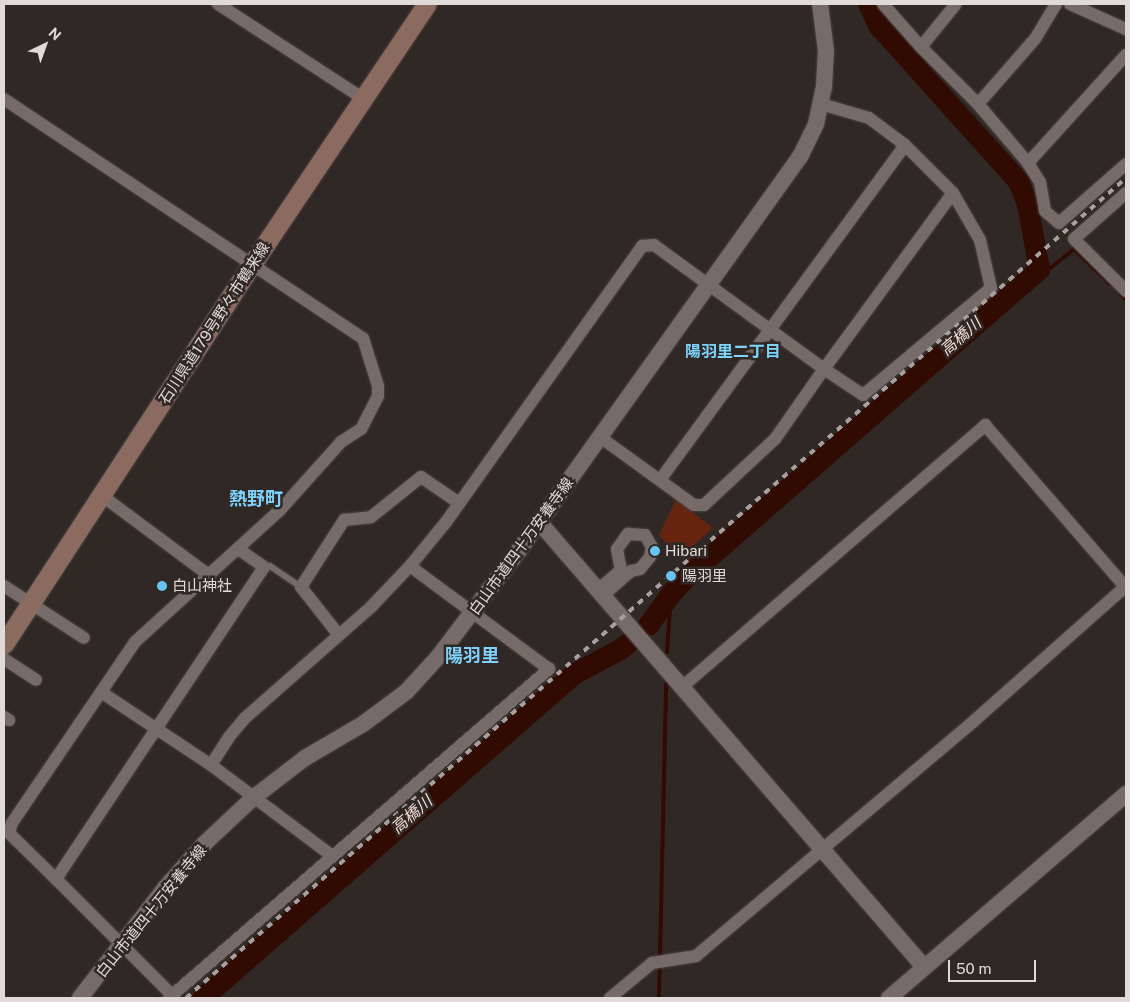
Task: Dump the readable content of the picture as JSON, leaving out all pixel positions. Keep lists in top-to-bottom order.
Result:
{
  "streets": {
    "main road": ["石川県道179号野々市鶴来線"],
    "street": ["白山市道四十万安養寺線"]
  },
  "districts": ["陽羽里二丁目", "熱野町", "陽羽里"],
  "water": ["高橋川"],
  "places": ["Hibari", "陽羽里", "白山神社"],
  "scale_bar": "50 m",
  "north": "top right"
}
